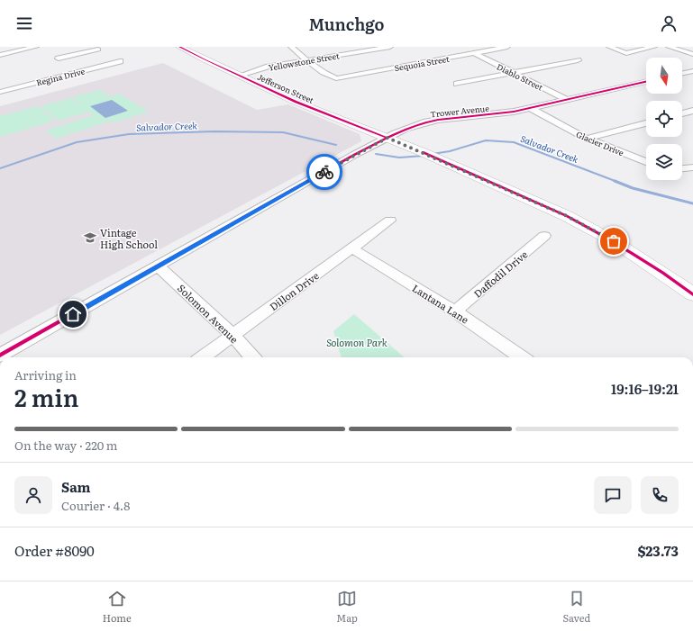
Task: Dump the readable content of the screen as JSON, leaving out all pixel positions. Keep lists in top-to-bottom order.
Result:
{
  "streets": {
    "main road": ["Jefferson Street"],
    "street": [
      "Yellowstone Street",
      "Sequoia Street",
      "Regina Drive",
      "Diablo Street",
      "Trower Avenue",
      "Glacier Drive",
      "Daffodil Drive",
      "Dillon Drive",
      "Lantana Lane",
      "Solomon Avenue"
    ]
  },
  "crossings": [
    ["Yellowstone Street", "Sequoia Street"],
    ["Yellowstone Street", "Jefferson Street"],
    ["Sequoia Street", "Diablo Street"],
    ["Diablo Street", "Trower Avenue"],
    ["Jefferson Street", "Trower Avenue"],
    ["Trower Avenue", "Glacier Drive"],
    ["Trower Avenue", "Solomon Avenue"],
    ["Daffodil Drive", "Lantana Lane"],
    ["Dillon Drive", "Lantana Lane"],
    ["Dillon Drive", "Solomon Avenue"]
  ],
  "water": ["Salvador Creek"],
  "parks": ["Solomon Park"],
  "places": {
    "school or university": ["Vintage High School"]
  },
  "north": "bottom",
  "page": {
    "header": "Munchgo",
    "heading": ["2 min", "Arriving in", "19:16–19:21"],
    "panel": [
      "Sam",
      "Courier · 4.8",
      "Order #8090",
      "$23.73"
    ],
    "bar": "On the way · 220 m",
    "tabs": ["Home", "Map", "Saved"]
  }
}
